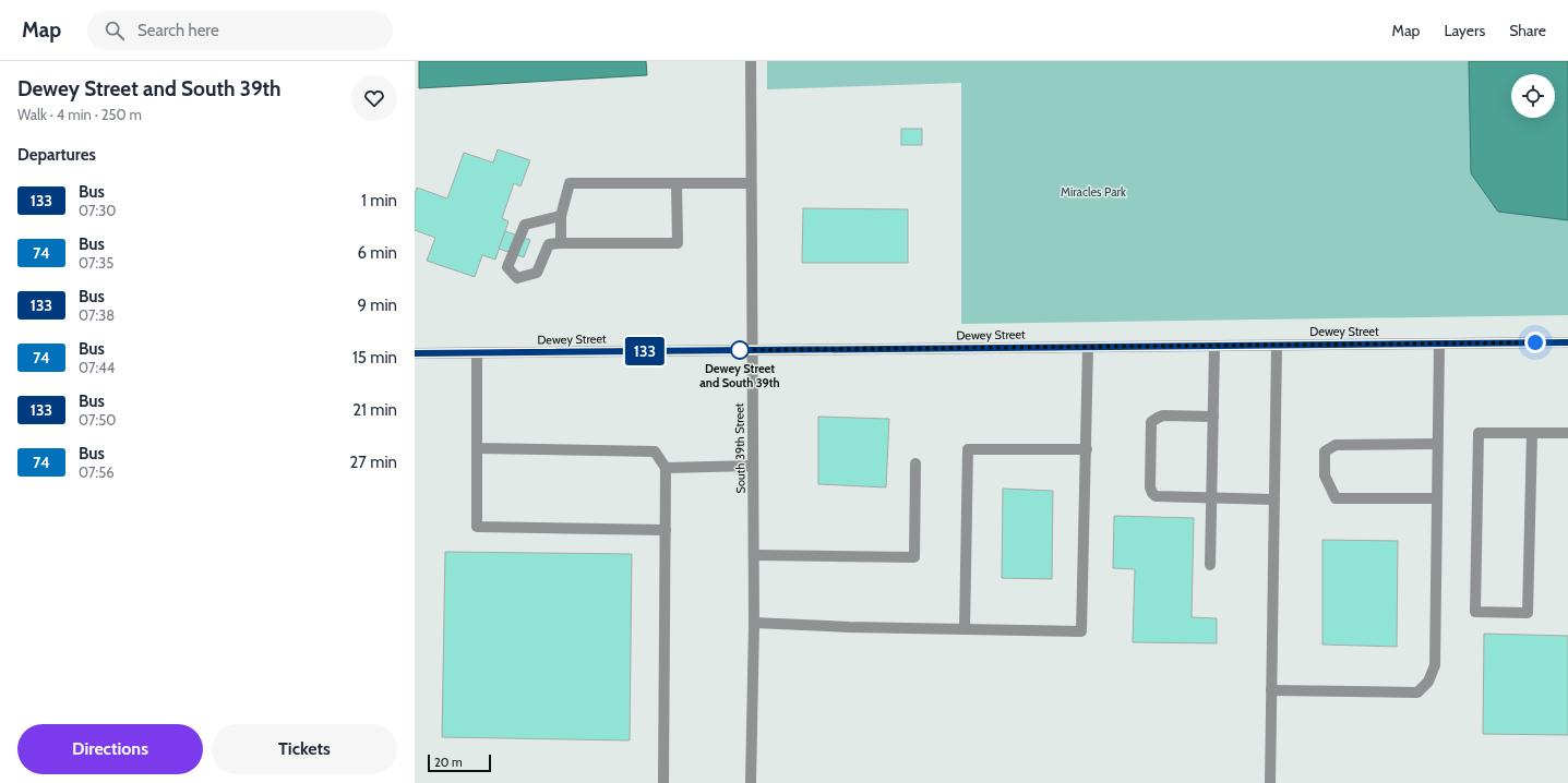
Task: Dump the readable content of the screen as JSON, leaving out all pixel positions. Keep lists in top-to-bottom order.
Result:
{
  "streets": {
    "street": ["Dewey Street", "South 39th Street"]
  },
  "crossings": [
    ["Dewey Street", "South 39th Street"]
  ],
  "parks": ["Miracles Park"],
  "places": ["Dewey Street and South 39th"],
  "lines": ["bus line 133"],
  "scale_bar": "20 m",
  "page": {
    "header": "Map",
    "search": "Search here",
    "nav": ["Map", "Layers", "Share"],
    "heading": [
      ["Dewey Street and South 39th", "Walk · 4 min · 250 m"],
      "Departures"
    ],
    "on_map": "133",
    "list": [
      {
        "mark": "133",
        "name": "Bus",
        "note": "07:30",
        "value": "1 min"
      },
      {
        "mark": "74",
        "name": "Bus",
        "note": "07:35",
        "value": "6 min"
      },
      {
        "mark": "133",
        "name": "Bus",
        "note": "07:38",
        "value": "9 min"
      },
      {
        "mark": "74",
        "name": "Bus",
        "note": "07:44",
        "value": "15 min"
      },
      {
        "mark": "133",
        "name": "Bus",
        "note": "07:50",
        "value": "21 min"
      },
      {
        "mark": "74",
        "name": "Bus",
        "note": "07:56",
        "value": "27 min"
      }
    ],
    "buttons": ["Directions", "Tickets"],
    "scale": "20 m"
  }
}
